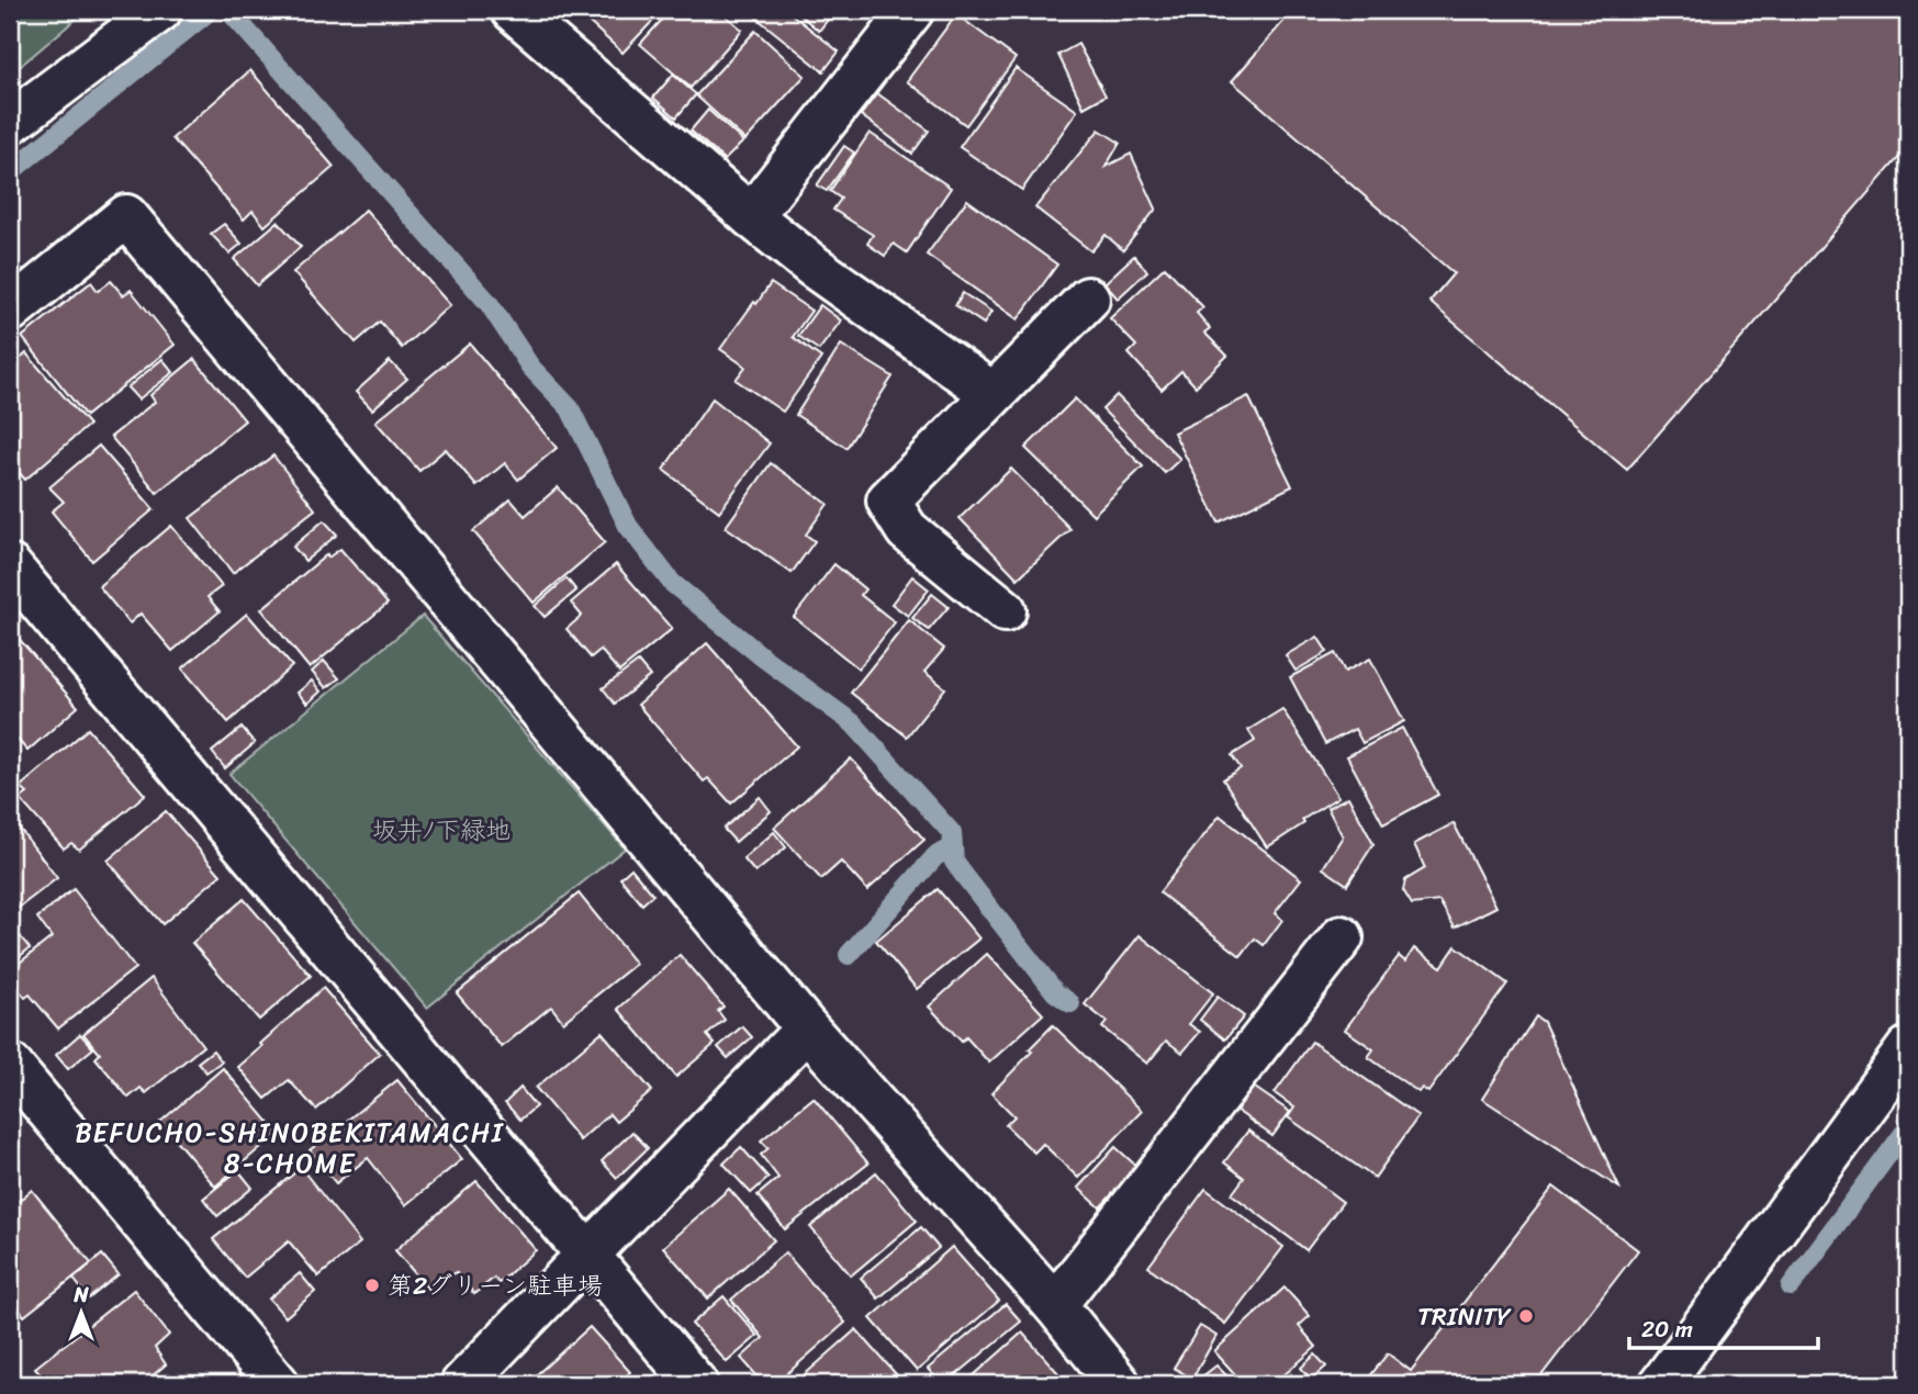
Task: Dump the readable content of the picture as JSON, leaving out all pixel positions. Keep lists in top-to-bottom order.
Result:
{
  "districts": ["BEFUCHO-SHINOBEKITAMACHI 8-CHOME"],
  "parks": ["坂井ﾉ下緑地"],
  "places": ["第2グリーン駐車場", "TRINITY"],
  "scale_bar": "20 m",
  "north": "top"
}
